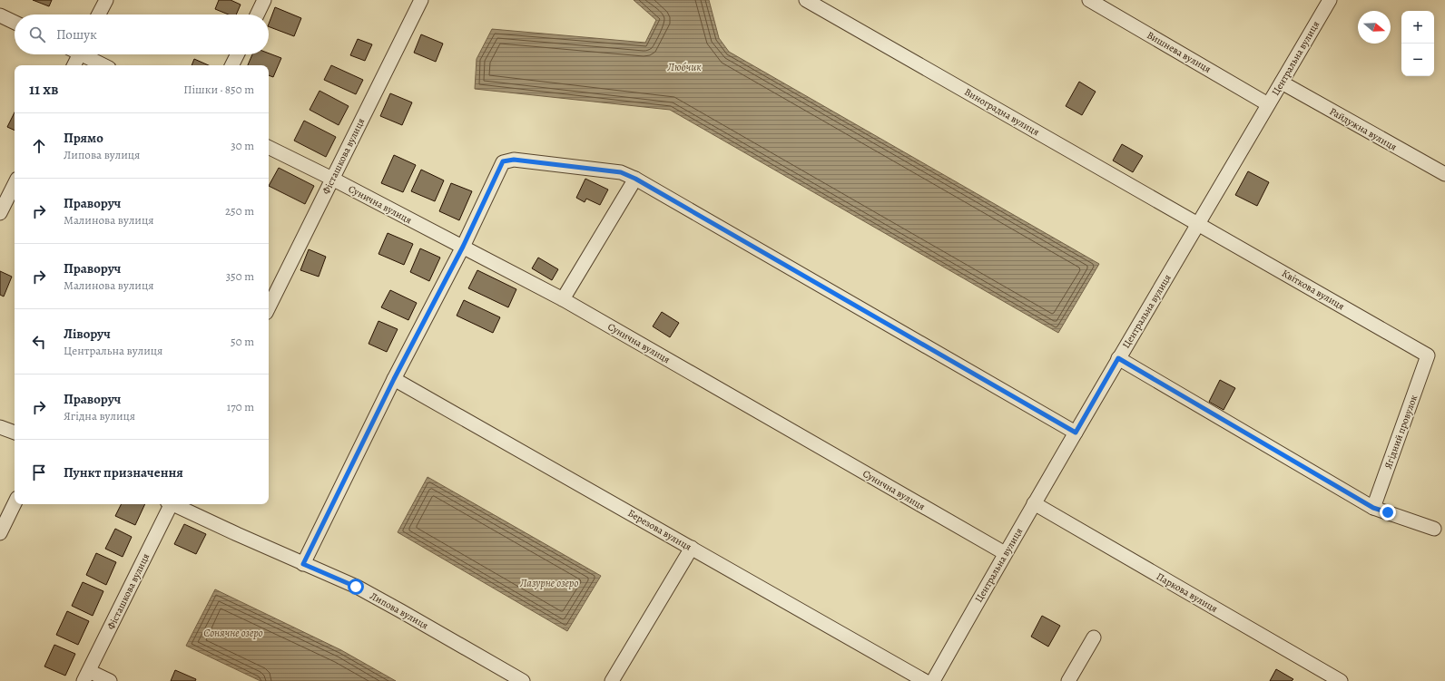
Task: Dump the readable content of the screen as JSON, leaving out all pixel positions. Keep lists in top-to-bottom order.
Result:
{
  "streets": {
    "street": [
      "Вишнева вулиця",
      "Центральна вулиця",
      "Виноградна вулиця",
      "Райдужна вулиця",
      "Фісташкова вулиця",
      "Сунична вулиця",
      "Квіткова вулиця",
      "Ягідний провулок",
      "Березова вулиця",
      "Паркова вулиця",
      "Липова вулиця"
    ]
  },
  "crossings": [
    ["Вишнева вулиця", "Центральна вулиця"],
    ["Центральна вулиця", "Виноградна вулиця"],
    ["Центральна вулиця", "Райдужна вулиця"],
    ["Центральна вулиця", "Сунична вулиця"],
    ["Центральна вулиця", "Квіткова вулиця"],
    ["Центральна вулиця", "Паркова вулиця"],
    ["Виноградна вулиця", "Квіткова вулиця"],
    ["Фісташкова вулиця", "Сунична вулиця"],
    ["Квіткова вулиця", "Ягідний провулок"]
  ],
  "water": ["Любчик", "Лазурне озеро", "Сонячне озеро"],
  "north": "right",
  "page": {
    "map_buttons": ["+", "−"],
    "search": "Пошук",
    "heading": ["11 хв", "Пішки · 850 m"],
    "list": [
      ["Прямо", "Липова вулиця", "30 m"],
      ["Праворуч", "Малинова вулиця", "250 m"],
      ["Праворуч", "Малинова вулиця", "350 m"],
      ["Ліворуч", "Центральна вулиця", "50 m"],
      ["Праворуч", "Ягідна вулиця", "170 m"],
      "Пункт призначення"
    ]
  }
}
